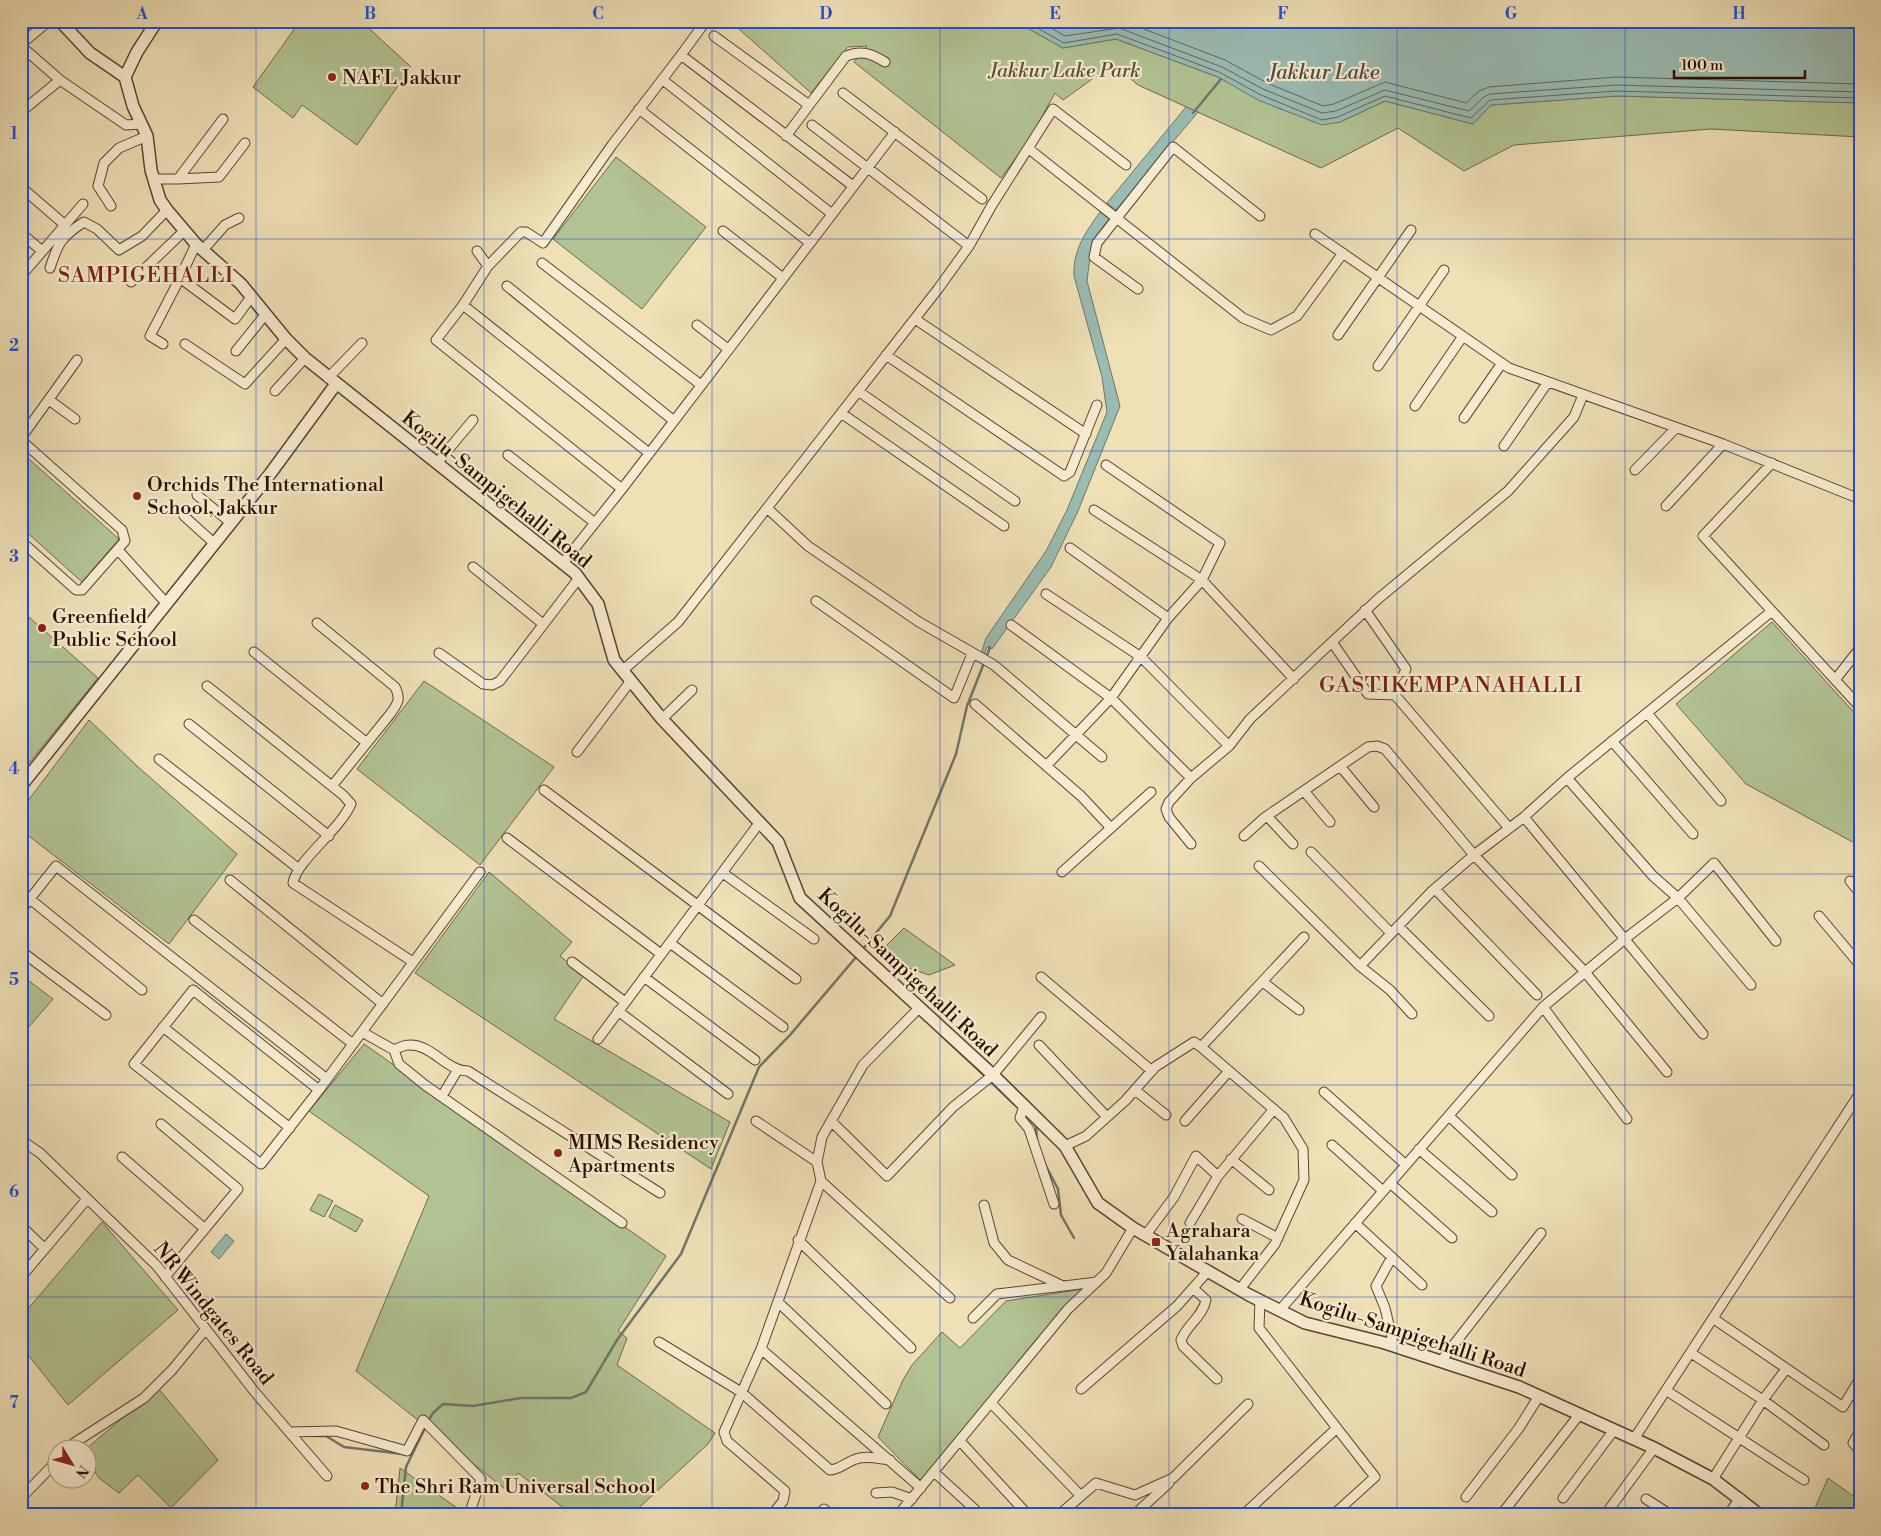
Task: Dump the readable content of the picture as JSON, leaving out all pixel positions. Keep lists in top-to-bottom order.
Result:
{
  "streets": {
    "street": ["Kogilu-Sampigehalli Road", "NR Windgates Road"]
  },
  "districts": ["SAMPIGEHALLI", "GASTIKEMPANAHALLI"],
  "water": ["Jakkur Lake"],
  "parks": ["Jakkur Lake Park"],
  "places": {
    "other": [
      "NAFL Jakkur",
      "Orchids The International School, Jakkur",
      "Greenfield Public School",
      "MIMS Residency Apartments",
      "The Shri Ram Universal School"
    ],
    "transit": ["Agrahara Yalahanka"]
  },
  "scale_bar": "100 m",
  "north": "bottom right",
  "grid": {
    "columns": [
      "A",
      "B",
      "C",
      "D",
      "E",
      "F",
      "G",
      "H"
    ],
    "rows": [
      "1",
      "2",
      "3",
      "4",
      "5",
      "6",
      "7"
    ]
  }
}
